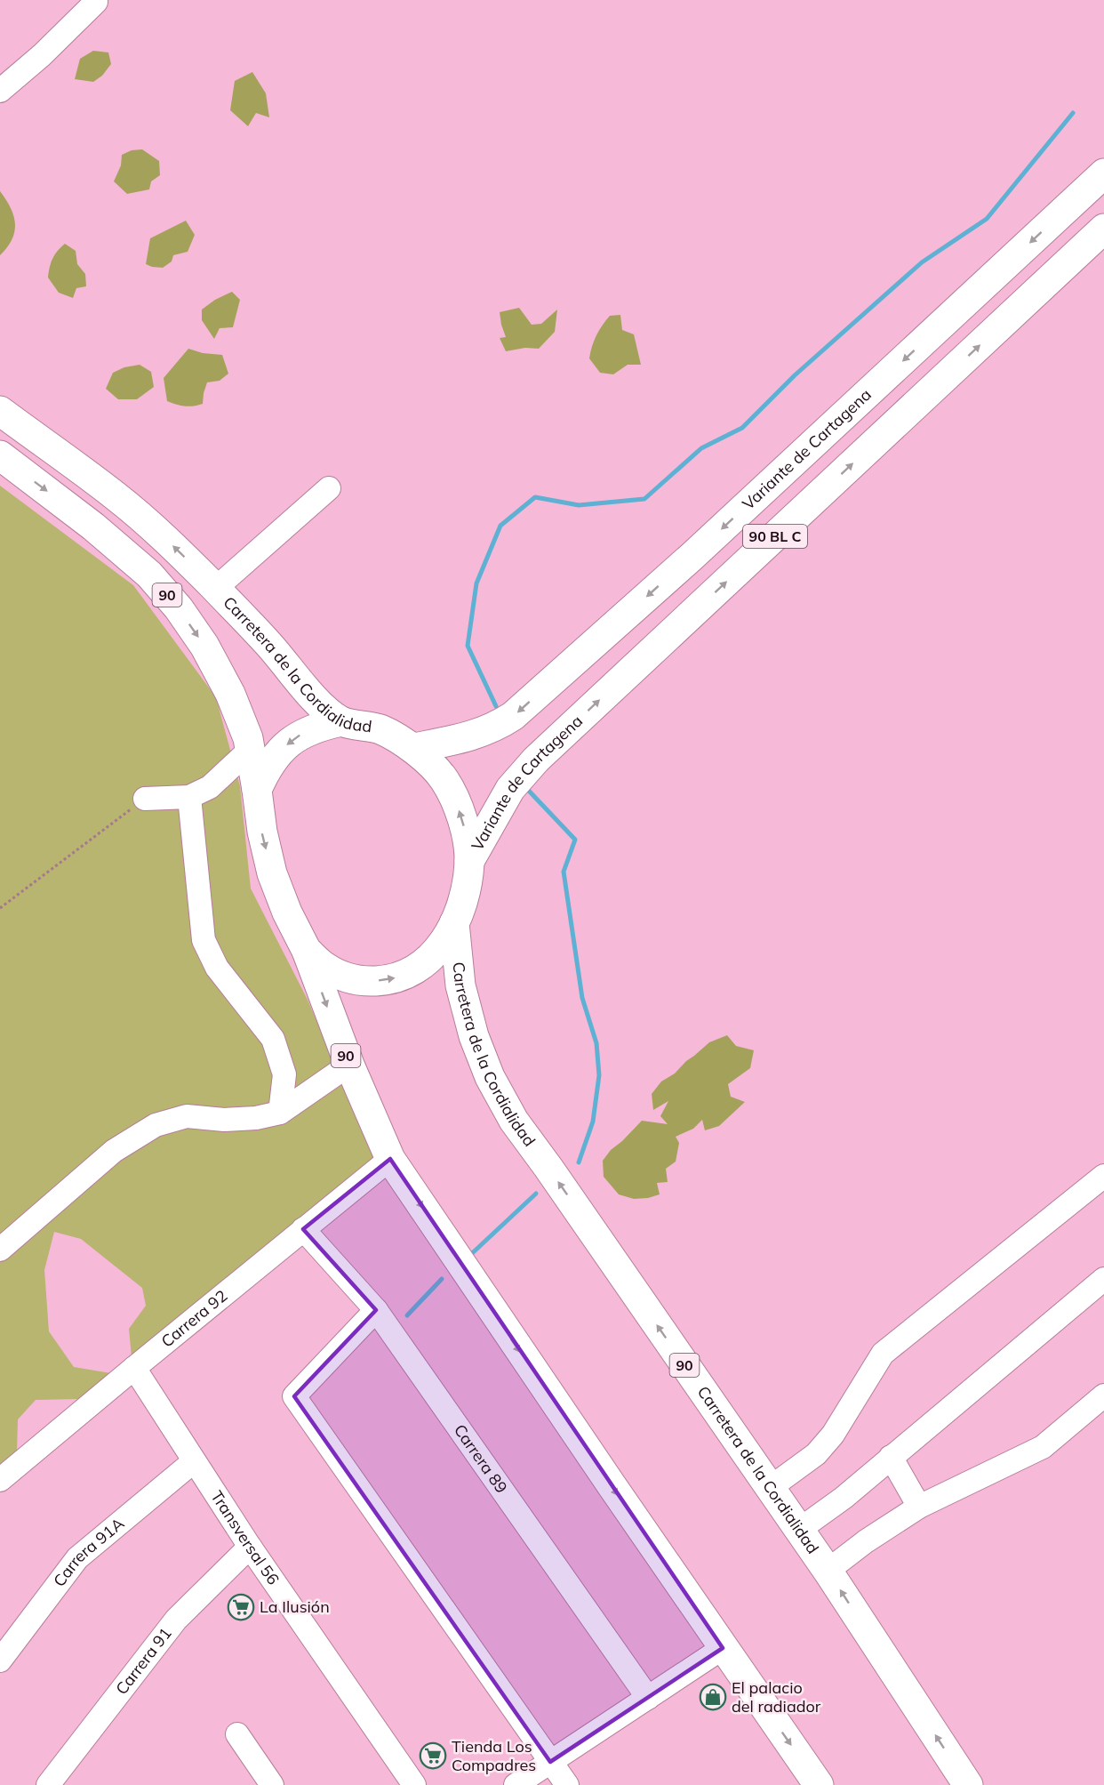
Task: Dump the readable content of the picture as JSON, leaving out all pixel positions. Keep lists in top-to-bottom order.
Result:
{
  "streets": {
    "highway": [
      "Variante de Cartagena",
      "90 BL C",
      "90",
      "Carretera de la Cordialidad"
    ],
    "street": [
      "Carrera 92",
      "Carrera 89",
      "Transversal 56",
      "Carrera 91A",
      "Carrera 91"
    ]
  },
  "crossings": [
    ["Variante de Cartagena", "Carretera de la Cordialidad"],
    ["90", "Carrera 92"],
    ["Carrera 92", "Carrera 89"],
    ["Carrera 92", "Transversal 56"],
    ["Transversal 56", "Carrera 91A"],
    ["Transversal 56", "Carrera 91"]
  ],
  "places": {
    "supermarket": ["La Ilusión", "Tienda Los Compadres"],
    "shop": ["El palacio del radiador"]
  }
}
